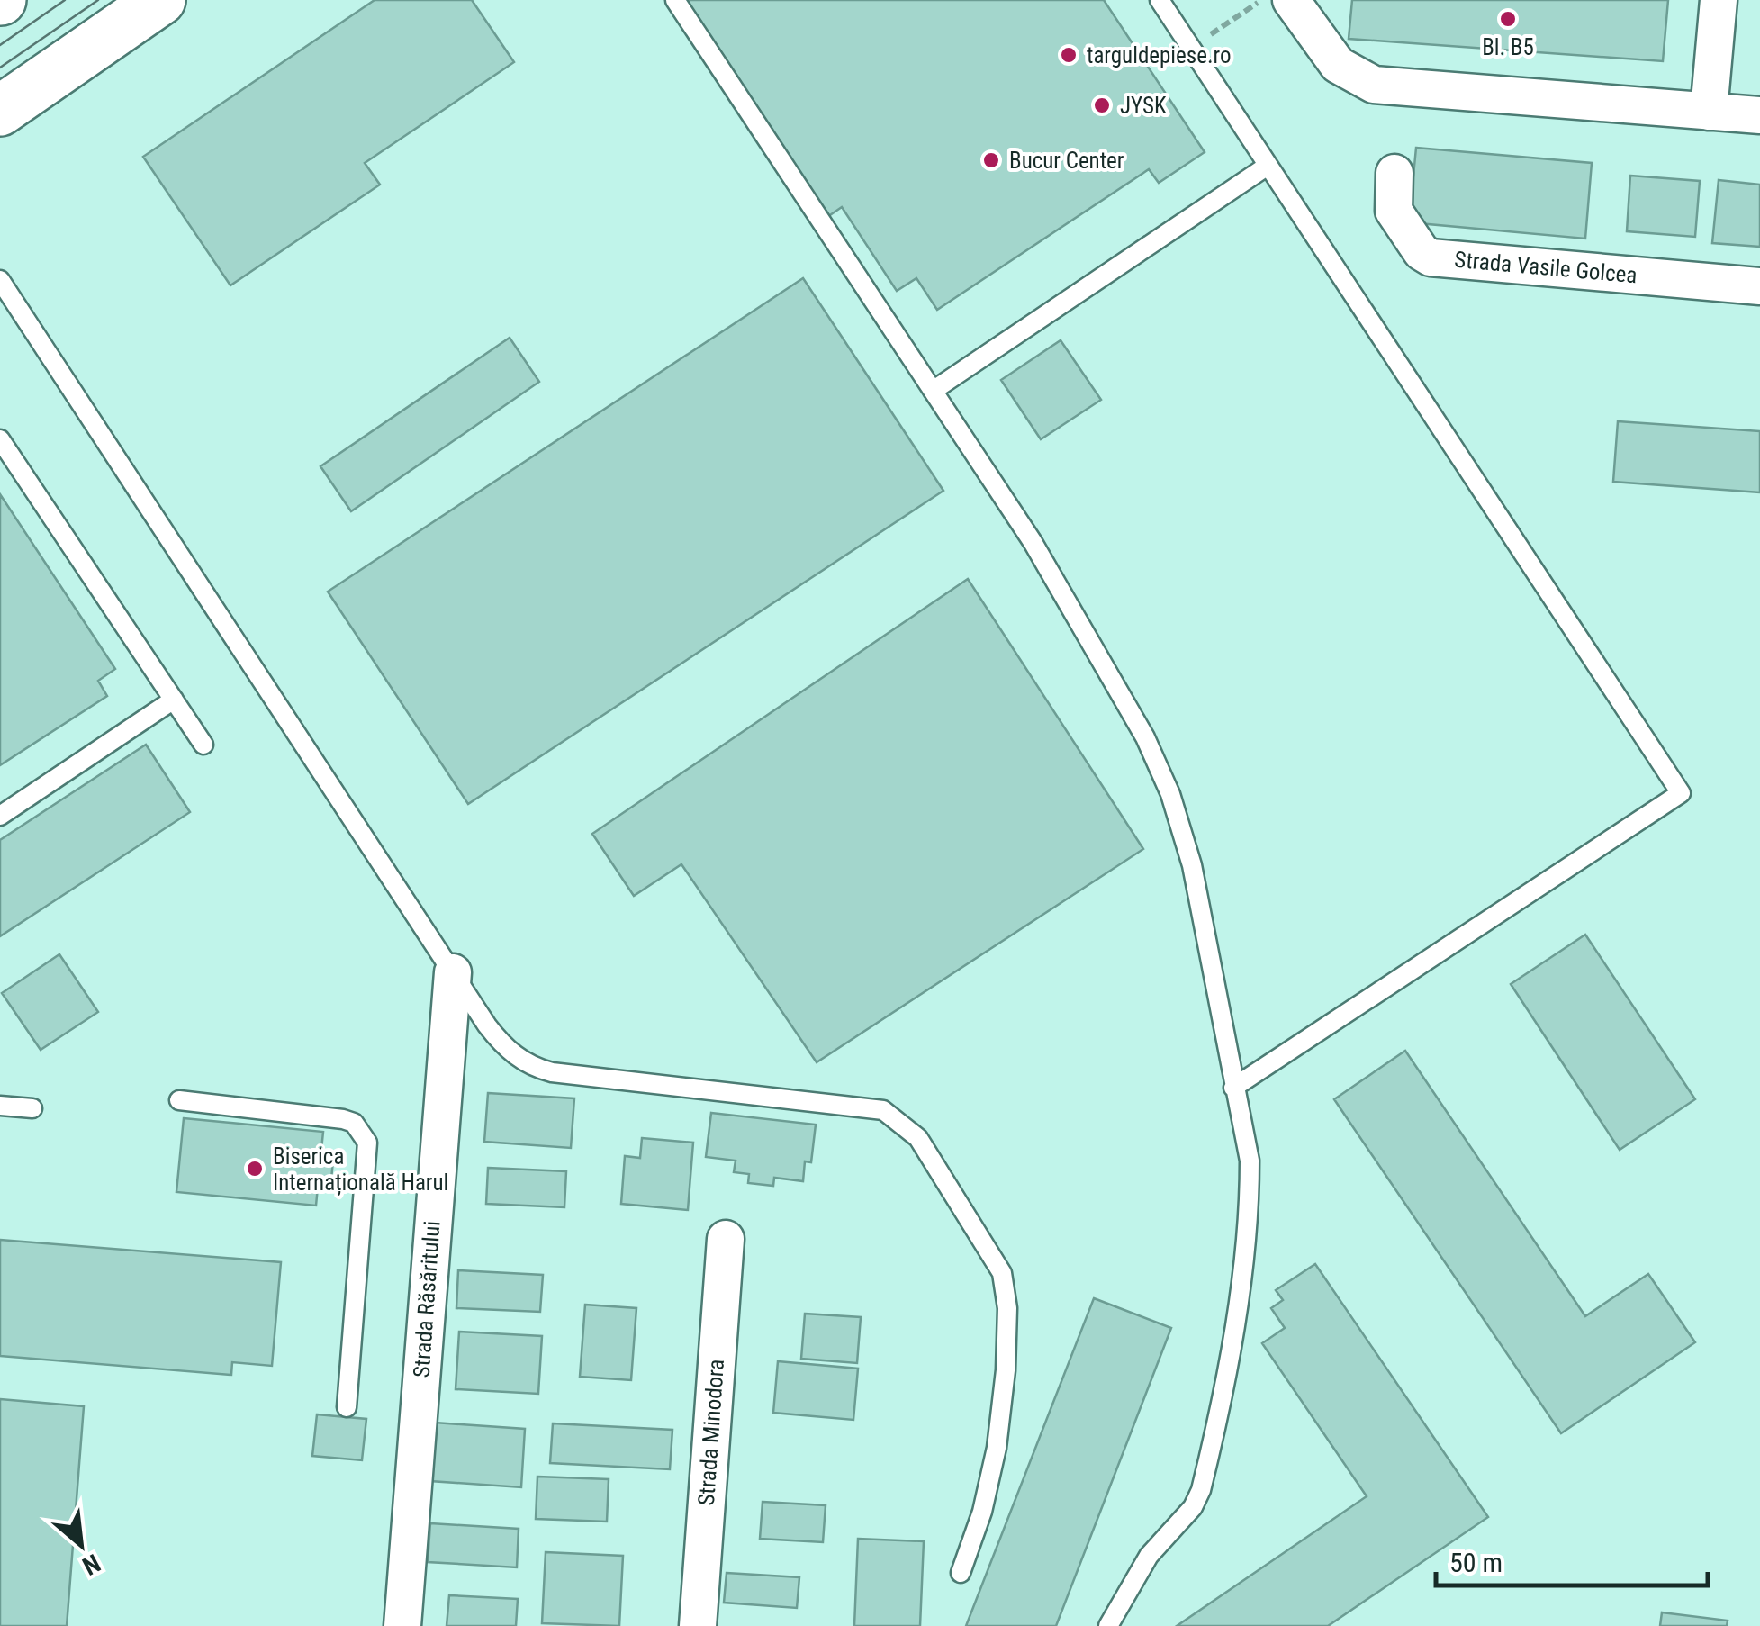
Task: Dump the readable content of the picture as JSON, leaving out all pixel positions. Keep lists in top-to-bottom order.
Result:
{
  "streets": {
    "street": ["Strada Vasile Golcea", "Strada Răsăritului", "Strada Minodora"]
  },
  "places": [
    "Bl. B5",
    "targuldepiese.ro",
    "JYSK",
    "Bucur Center",
    "Biserica Internațională Harul"
  ],
  "scale_bar": "50 m",
  "north": "bottom right"
}
